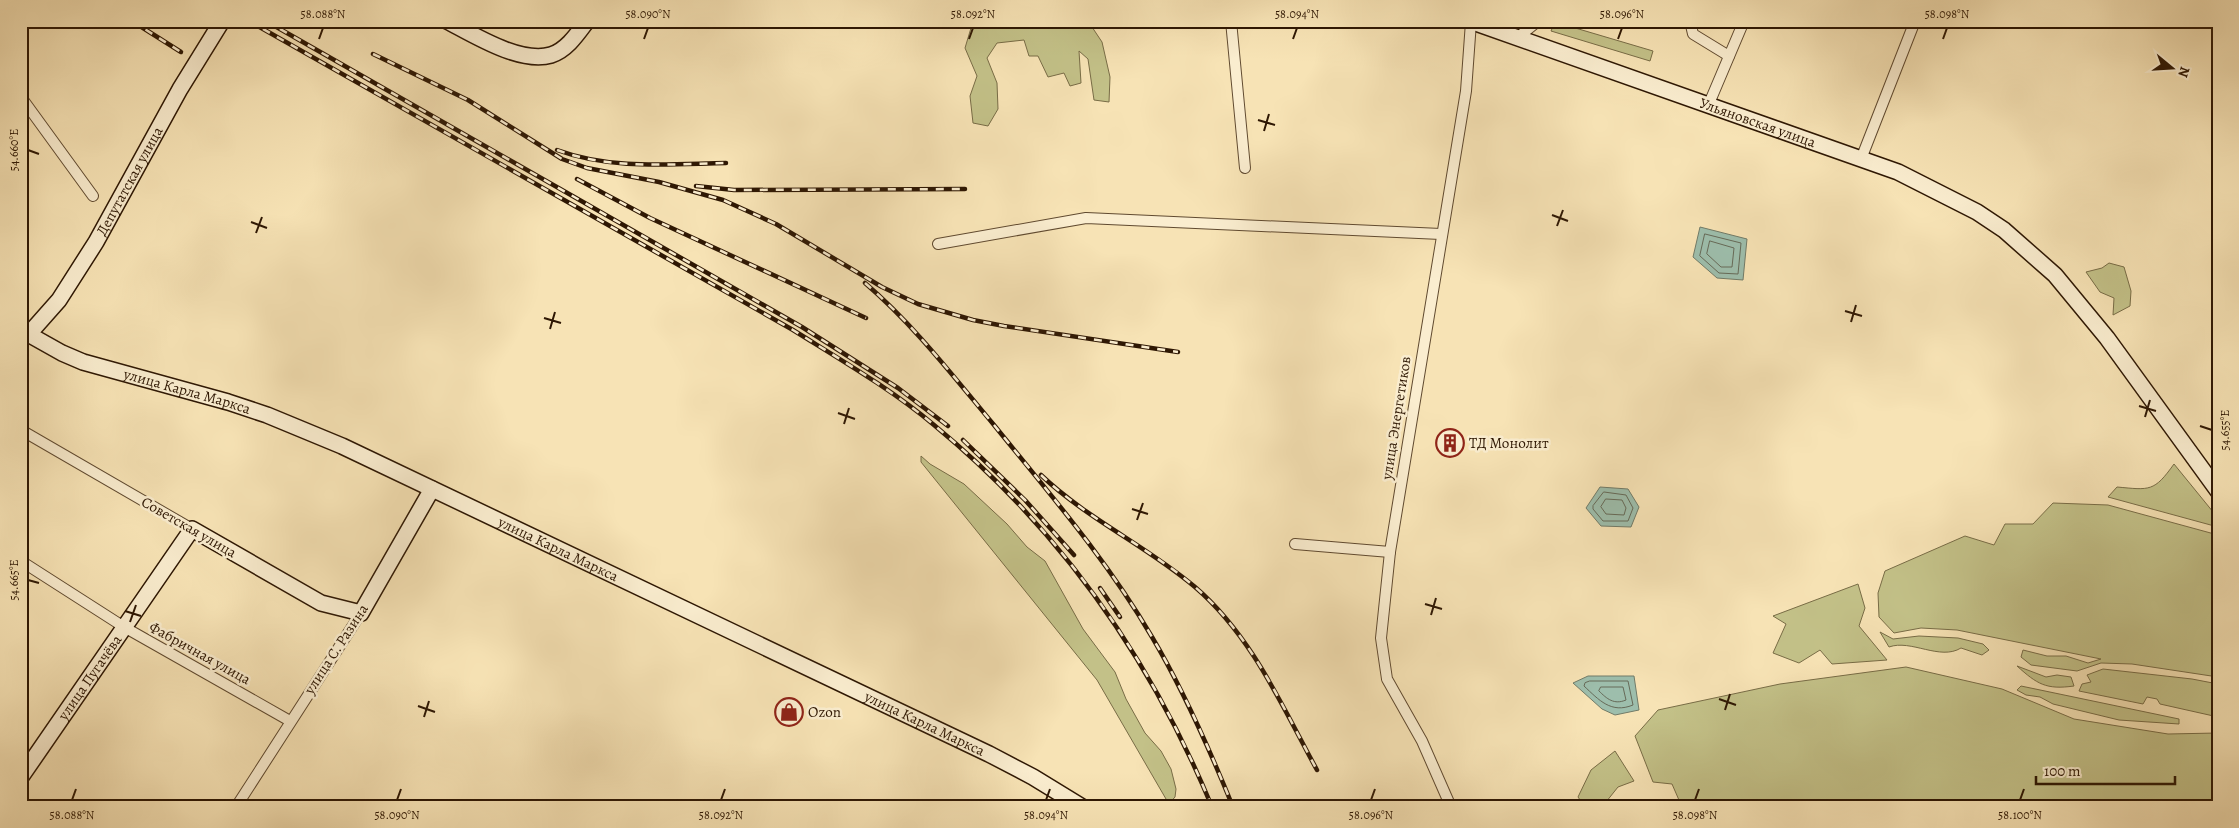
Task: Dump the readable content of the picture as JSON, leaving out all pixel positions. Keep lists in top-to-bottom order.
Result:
{
  "streets": {
    "street": [
      "Ульяновская улица",
      "Депутатская улица",
      "улица Карла Маркса",
      "улица Энергетиков",
      "Советская улица",
      "улица С. Разина",
      "Фабричная улица",
      "улица Пугачёва"
    ]
  },
  "crossings": [
    ["Ульяновская улица", "улица Энергетиков"],
    ["Депутатская улица", "улица Карла Маркса"],
    ["улица Карла Маркса", "улица С. Разина"],
    ["Советская улица", "улица С. Разина"],
    ["Советская улица", "улица Пугачёва"],
    ["улица С. Разина", "Фабричная улица"],
    ["Фабричная улица", "улица Пугачёва"]
  ],
  "places": {
    "building": ["ТД Монолит"],
    "shop": ["Ozon"]
  },
  "scale_bar": "100 m",
  "north": "right",
  "coordinates": [
    "58.088°N",
    "58.090°N",
    "58.092°N",
    "58.094°N",
    "58.096°N",
    "58.098°N",
    "54.660°E",
    "54.655°E",
    "54.665°E",
    "58.100°N"
  ]
}
